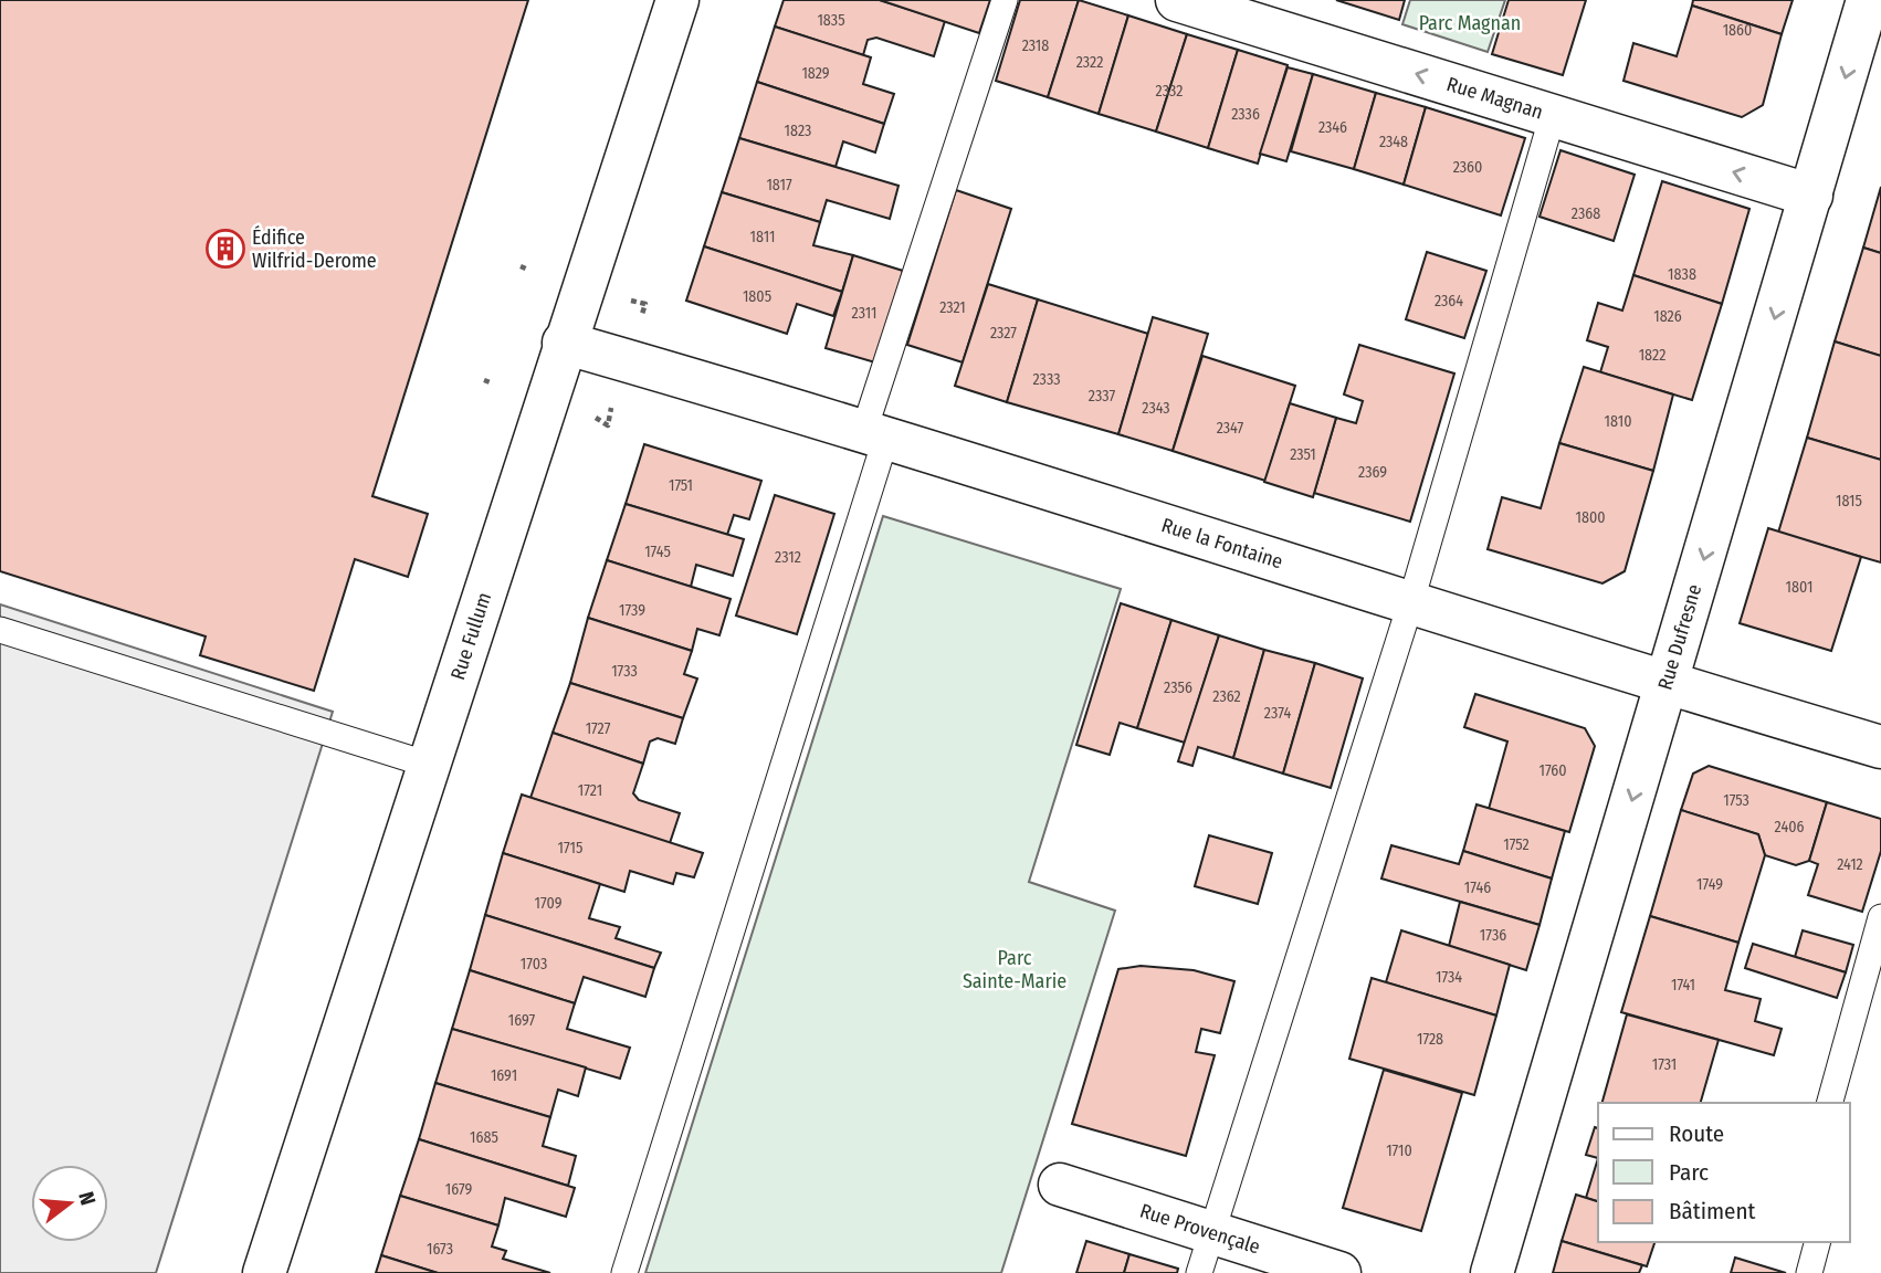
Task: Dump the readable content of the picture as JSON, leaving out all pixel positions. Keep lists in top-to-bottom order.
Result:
{
  "streets": {
    "street": [
      "Rue Magnan",
      "Rue la Fontaine",
      "Rue Fullum",
      "Rue Dufresne",
      "Rue Provençale"
    ]
  },
  "crossings": [
    ["Rue Magnan", "Rue Dufresne"],
    ["Rue la Fontaine", "Rue Fullum"],
    ["Rue la Fontaine", "Rue Dufresne"]
  ],
  "one_way": ["Rue Magnan", "Rue Dufresne"],
  "parks": ["Parc Magnan", "Parc Sainte-Marie"],
  "places": {
    "building": ["Édifice Wilfrid-Derome"]
  },
  "house_numbers": [
    "1835",
    "1860",
    "2318",
    "2322",
    "1829",
    "2332",
    "2336",
    "2346",
    "1823",
    "2348",
    "2360",
    "1817",
    "2368",
    "1811",
    "1838",
    "1805",
    "2364",
    "2321",
    "2311",
    "1826",
    "2327",
    "1822",
    "2333",
    "2337",
    "2343",
    "1810",
    "2347",
    "2351",
    "2369",
    "1751",
    "1815",
    "1800",
    "1745",
    "2312",
    "1801",
    "1739",
    "1733",
    "2356",
    "2362",
    "2374",
    "1727",
    "1760",
    "1721",
    "1753",
    "2406",
    "1752",
    "1715",
    "2412",
    "1749",
    "1746",
    "1709",
    "1736",
    "1703",
    "1734",
    "1741",
    "1697",
    "1728",
    "1731",
    "1691",
    "1685",
    "1710",
    "1679",
    "1673"
  ],
  "legend": ["Route", "Parc", "Bâtiment"],
  "north": "right"
}
